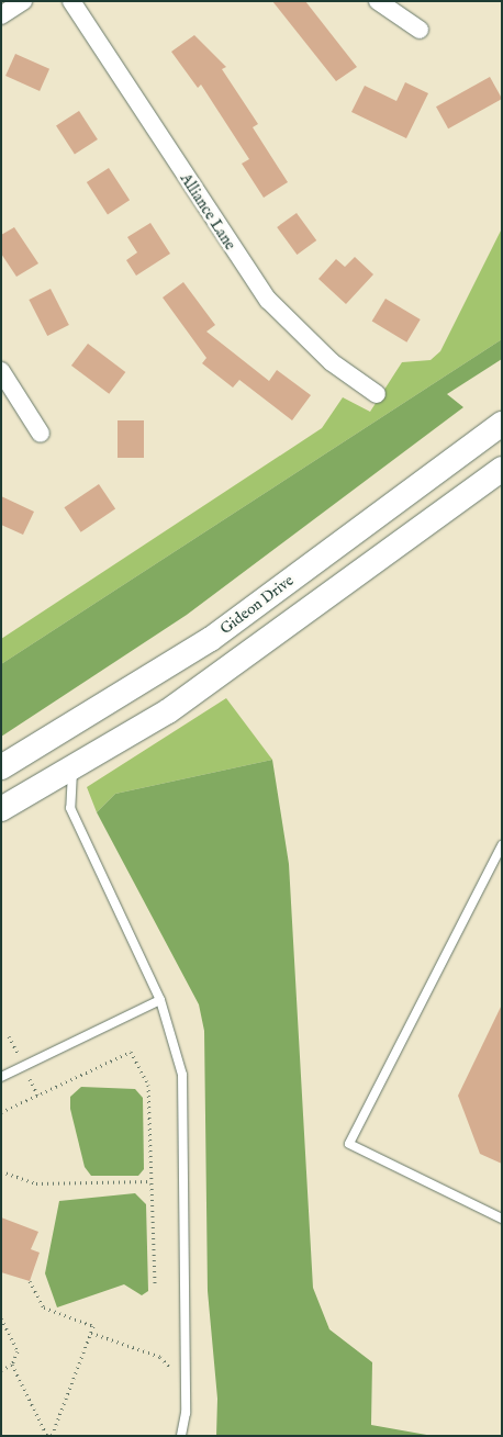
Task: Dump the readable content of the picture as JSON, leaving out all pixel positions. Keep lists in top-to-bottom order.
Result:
{
  "streets": {
    "main road": ["Gideon Drive"],
    "street": ["Alliance Lane"]
  }
}
